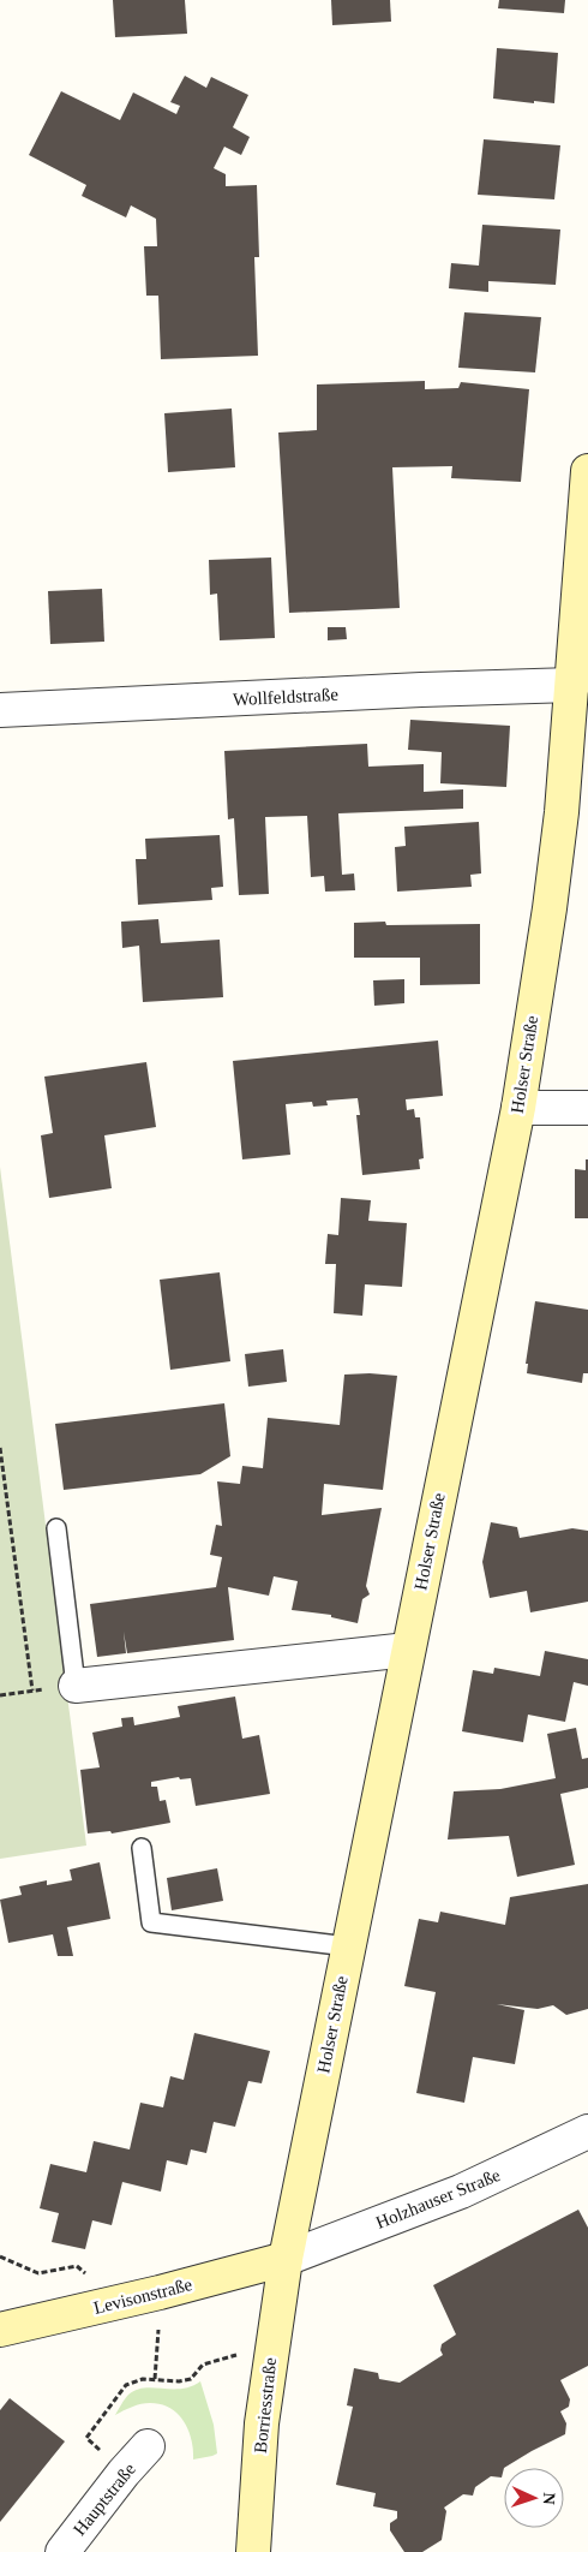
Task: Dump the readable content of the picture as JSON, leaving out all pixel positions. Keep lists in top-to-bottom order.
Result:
{
  "streets": {
    "main road": ["Holser Straße", "Levisonstraße", "Borriesstraße"],
    "street": ["Wollfeldstraße", "Holzhauser Straße", "Hauptstraße"]
  },
  "crossings": [
    ["Wollfeldstraße", "Holser Straße"],
    ["Holser Straße", "Holzhauser Straße"],
    ["Holser Straße", "Levisonstraße"],
    ["Holser Straße", "Borriesstraße"],
    ["Holzhauser Straße", "Levisonstraße"],
    ["Holzhauser Straße", "Borriesstraße"],
    ["Levisonstraße", "Borriesstraße"]
  ],
  "north": "right"
}
